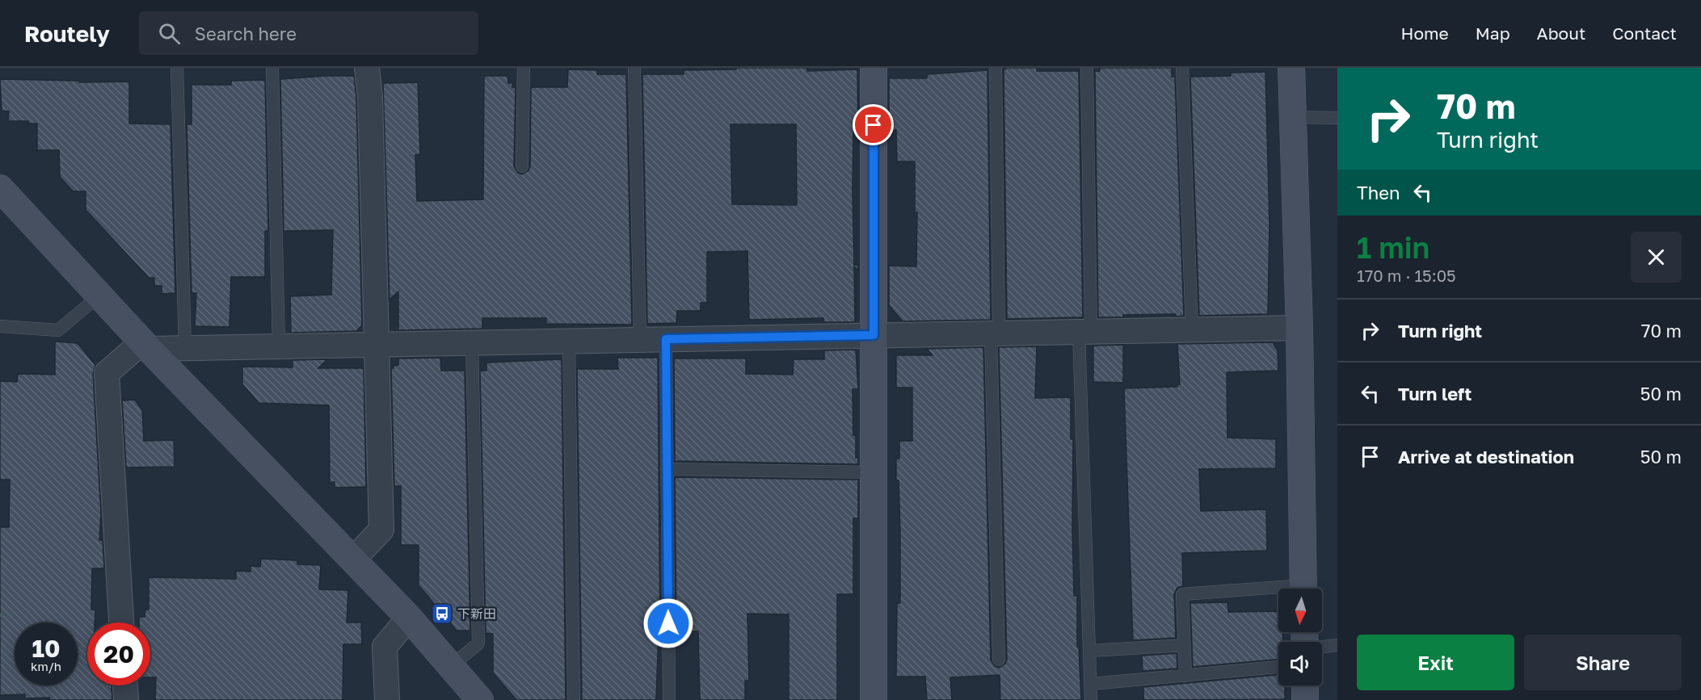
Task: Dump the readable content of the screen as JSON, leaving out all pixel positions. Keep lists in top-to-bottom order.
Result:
{
  "places": {
    "bus stop": ["下新田"]
  },
  "north": "bottom",
  "page": {
    "header": "Routely",
    "search": "Search here",
    "nav": [
      "Home",
      "Map",
      "About",
      "Contact"
    ],
    "turn": ["70 m", "Turn right"],
    "then": "Then",
    "heading": ["1 min", "170 m · 15:05"],
    "list": [
      {
        "name": "Turn right",
        "value": "70 m"
      },
      {
        "name": "Turn left",
        "value": "50 m"
      },
      {
        "name": "Arrive at destination",
        "value": "50 m"
      }
    ],
    "speed": "10 km/h",
    "limit": "20",
    "buttons": ["Exit", "Share"]
  }
}
